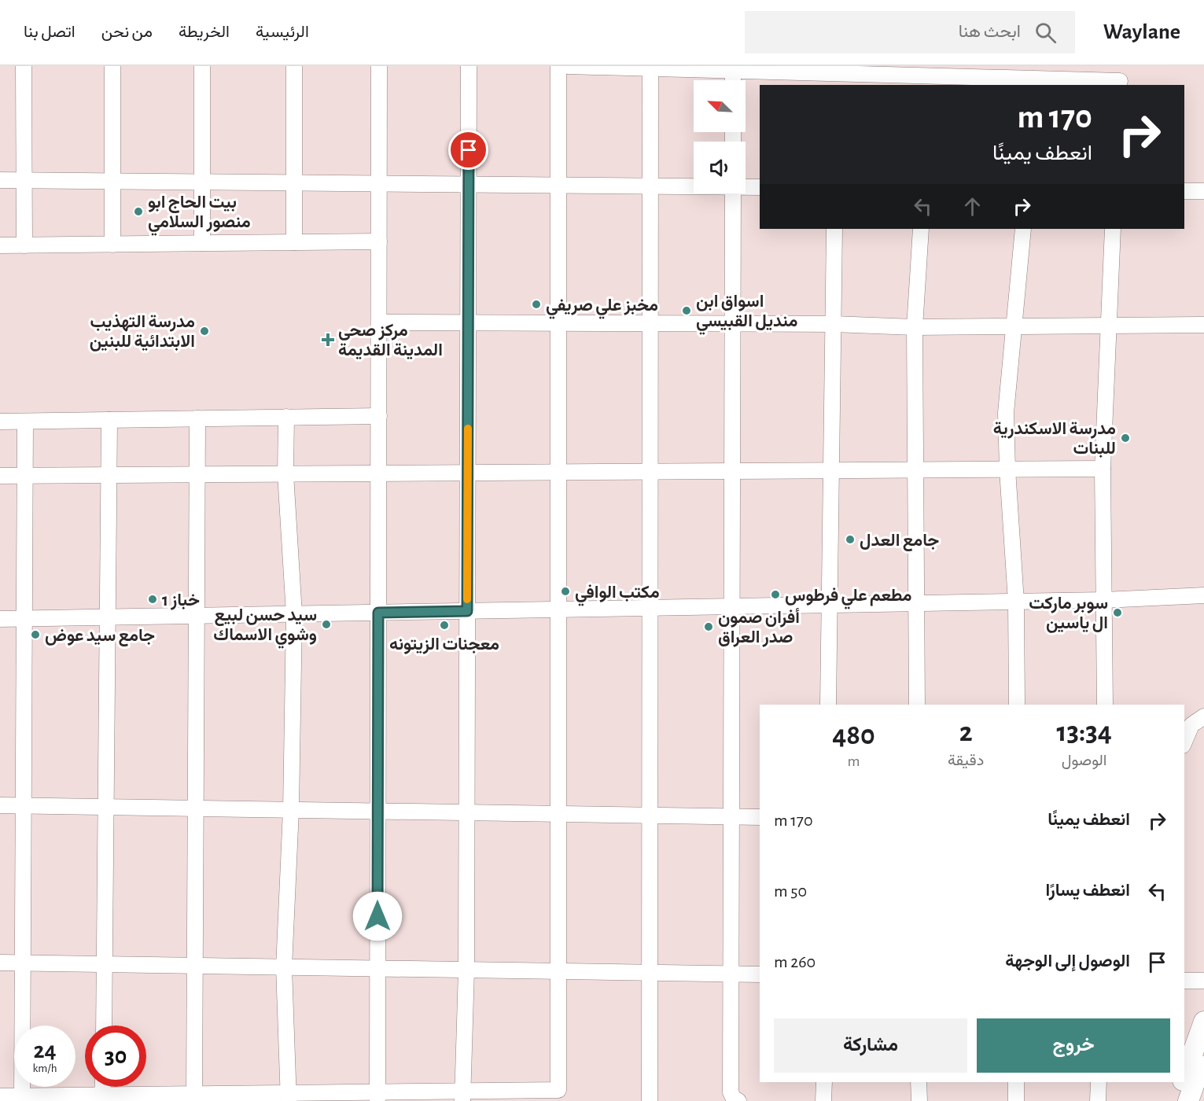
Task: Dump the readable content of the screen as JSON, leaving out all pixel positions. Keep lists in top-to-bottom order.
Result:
{
  "places": {
    "other": [
      "بيت الحاج ابو منصور السلامي",
      "مخبز علي صريفي",
      "اسواق ابن منديل القبيسي",
      "مدرسة التهذيب الابتدائية للبنين",
      "مدرسة الاسكندرية للبنات",
      "جامع العدل",
      "مكتب الوافي",
      "مطعم علي فرطوس",
      "خباز 1",
      "سوبر ماركت ال ياسين",
      "سيد حسن لبيع وشوي الاسماك",
      "معجنات الزيتونه",
      "أفران صمون صدر العراق",
      "جامع سيد عوض"
    ],
    "health": ["مركز صحي المدينة القديمة"]
  },
  "north": "top left",
  "page": {
    "header": "Waylane",
    "search": "ابحث هنا",
    "nav": [
      "الرئيسية",
      "الخريطة",
      "من نحن",
      "اتصل بنا"
    ],
    "turn": ["170 m", "انعطف يمينًا"],
    "eta": [
      "13:34",
      "الوصول",
      "2",
      "دقيقة",
      "480",
      "m"
    ],
    "list": [
      {
        "name": "انعطف يمينًا",
        "value": "170 m"
      },
      {
        "name": "انعطف يسارًا",
        "value": "50 m"
      },
      {
        "name": "الوصول إلى الوجهة",
        "value": "260 m"
      }
    ],
    "buttons": ["خروج", "مشاركة"],
    "speed": "24 km/h",
    "limit": "30"
  }
}
